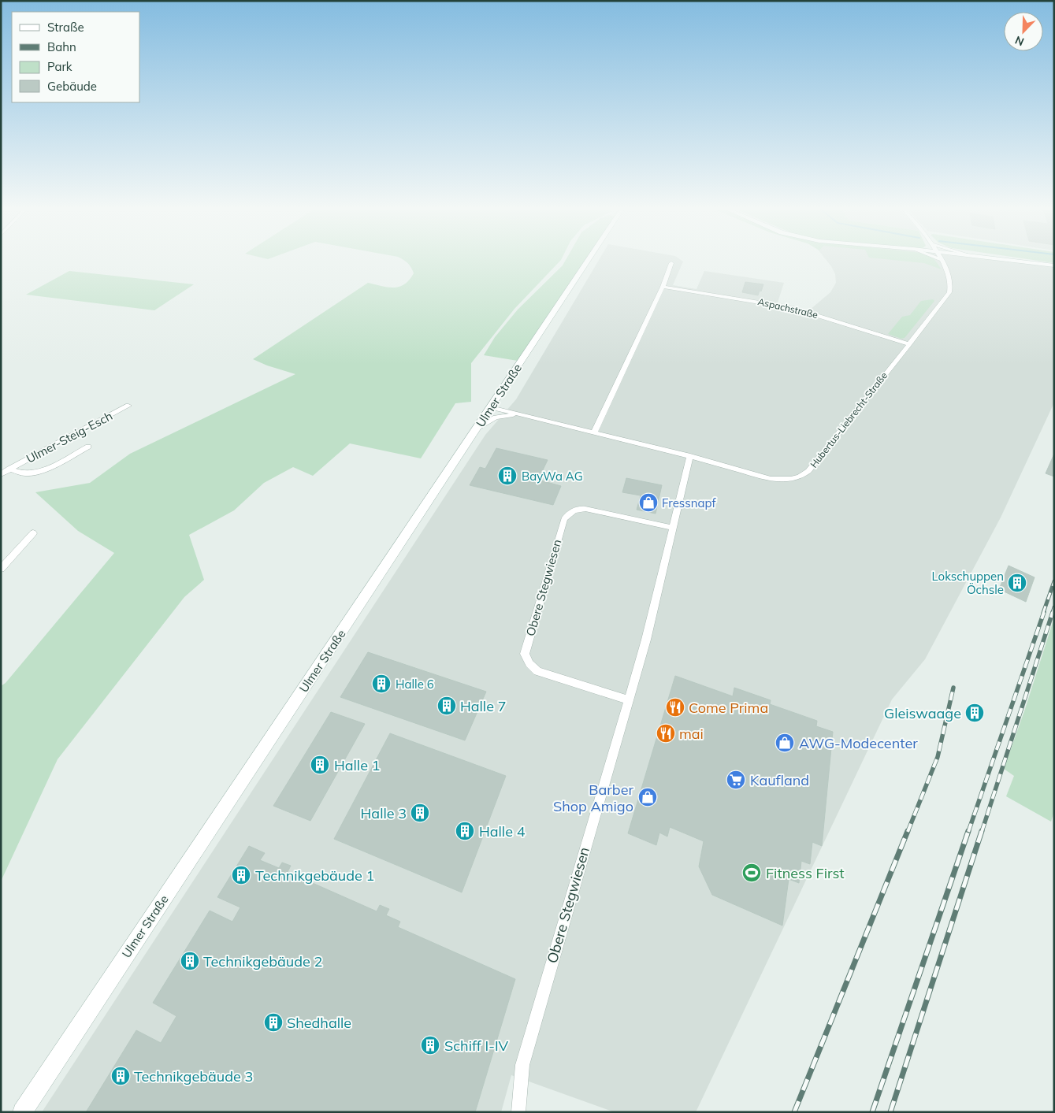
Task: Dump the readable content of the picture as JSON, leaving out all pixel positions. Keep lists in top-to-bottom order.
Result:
{
  "streets": {
    "main road": ["Ulmer Straße"],
    "street": [
      "Aspachstraße",
      "Hubertus-Liebrecht-Straße",
      "Ulmer-Steig-Esch",
      "Obere Stegwiesen"
    ]
  },
  "crossings": [
    ["Aspachstraße", "Hubertus-Liebrecht-Straße"],
    ["Ulmer Straße", "Hubertus-Liebrecht-Straße"],
    ["Hubertus-Liebrecht-Straße", "Obere Stegwiesen"]
  ],
  "places": {
    "building": [
      "BayWa AG",
      "Lokschuppen Öchsle",
      "Halle 6",
      "Halle 7",
      "Gleiswaage",
      "Halle 1",
      "Halle 3",
      "Halle 4",
      "Technikgebäude 1",
      "Technikgebäude 2",
      "Shedhalle",
      "Schiff I-IV",
      "Technikgebäude 3"
    ],
    "shop": ["Fressnapf", "AWG-Modecenter", "Barber Shop Amigo"],
    "restaurant": ["Come Prima", "mai"],
    "supermarket": ["Kaufland"],
    "sports": ["Fitness First"]
  },
  "legend": [
    "Straße",
    "Bahn",
    "Park",
    "Gebäude"
  ],
  "north": "bottom left"
}
